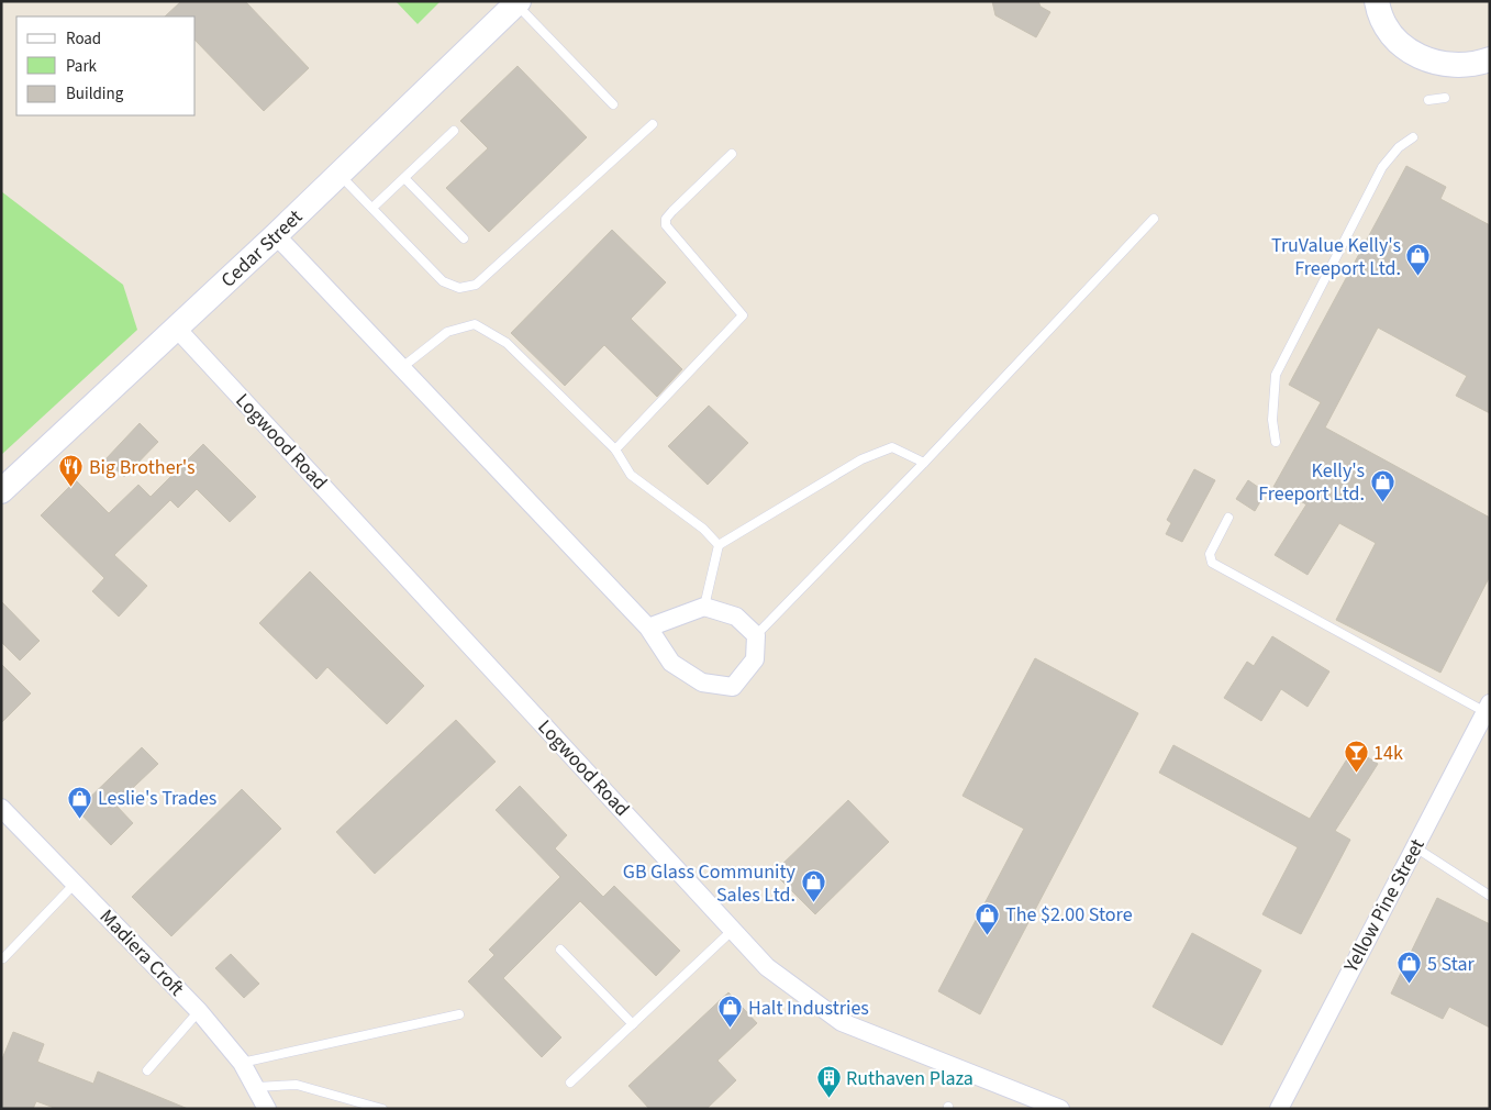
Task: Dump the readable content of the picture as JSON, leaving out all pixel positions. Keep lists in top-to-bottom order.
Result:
{
  "streets": {
    "main road": ["Cedar Street"],
    "street": ["Logwood Road", "Yellow Pine Street", "Madiera Croft"]
  },
  "crossings": [
    ["Cedar Street", "Logwood Road"]
  ],
  "places": {
    "shop": [
      "TruValue Kelly's Freeport Ltd.",
      "Kelly's Freeport Ltd.",
      "Leslie's Trades",
      "GB Glass Community Sales Ltd.",
      "The $2.00 Store",
      "5 Star",
      "Halt Industries"
    ],
    "restaurant": ["Big Brother's"],
    "bar": ["14k"],
    "building": ["Ruthaven Plaza"]
  },
  "legend": ["Road", "Park", "Building"]
}
